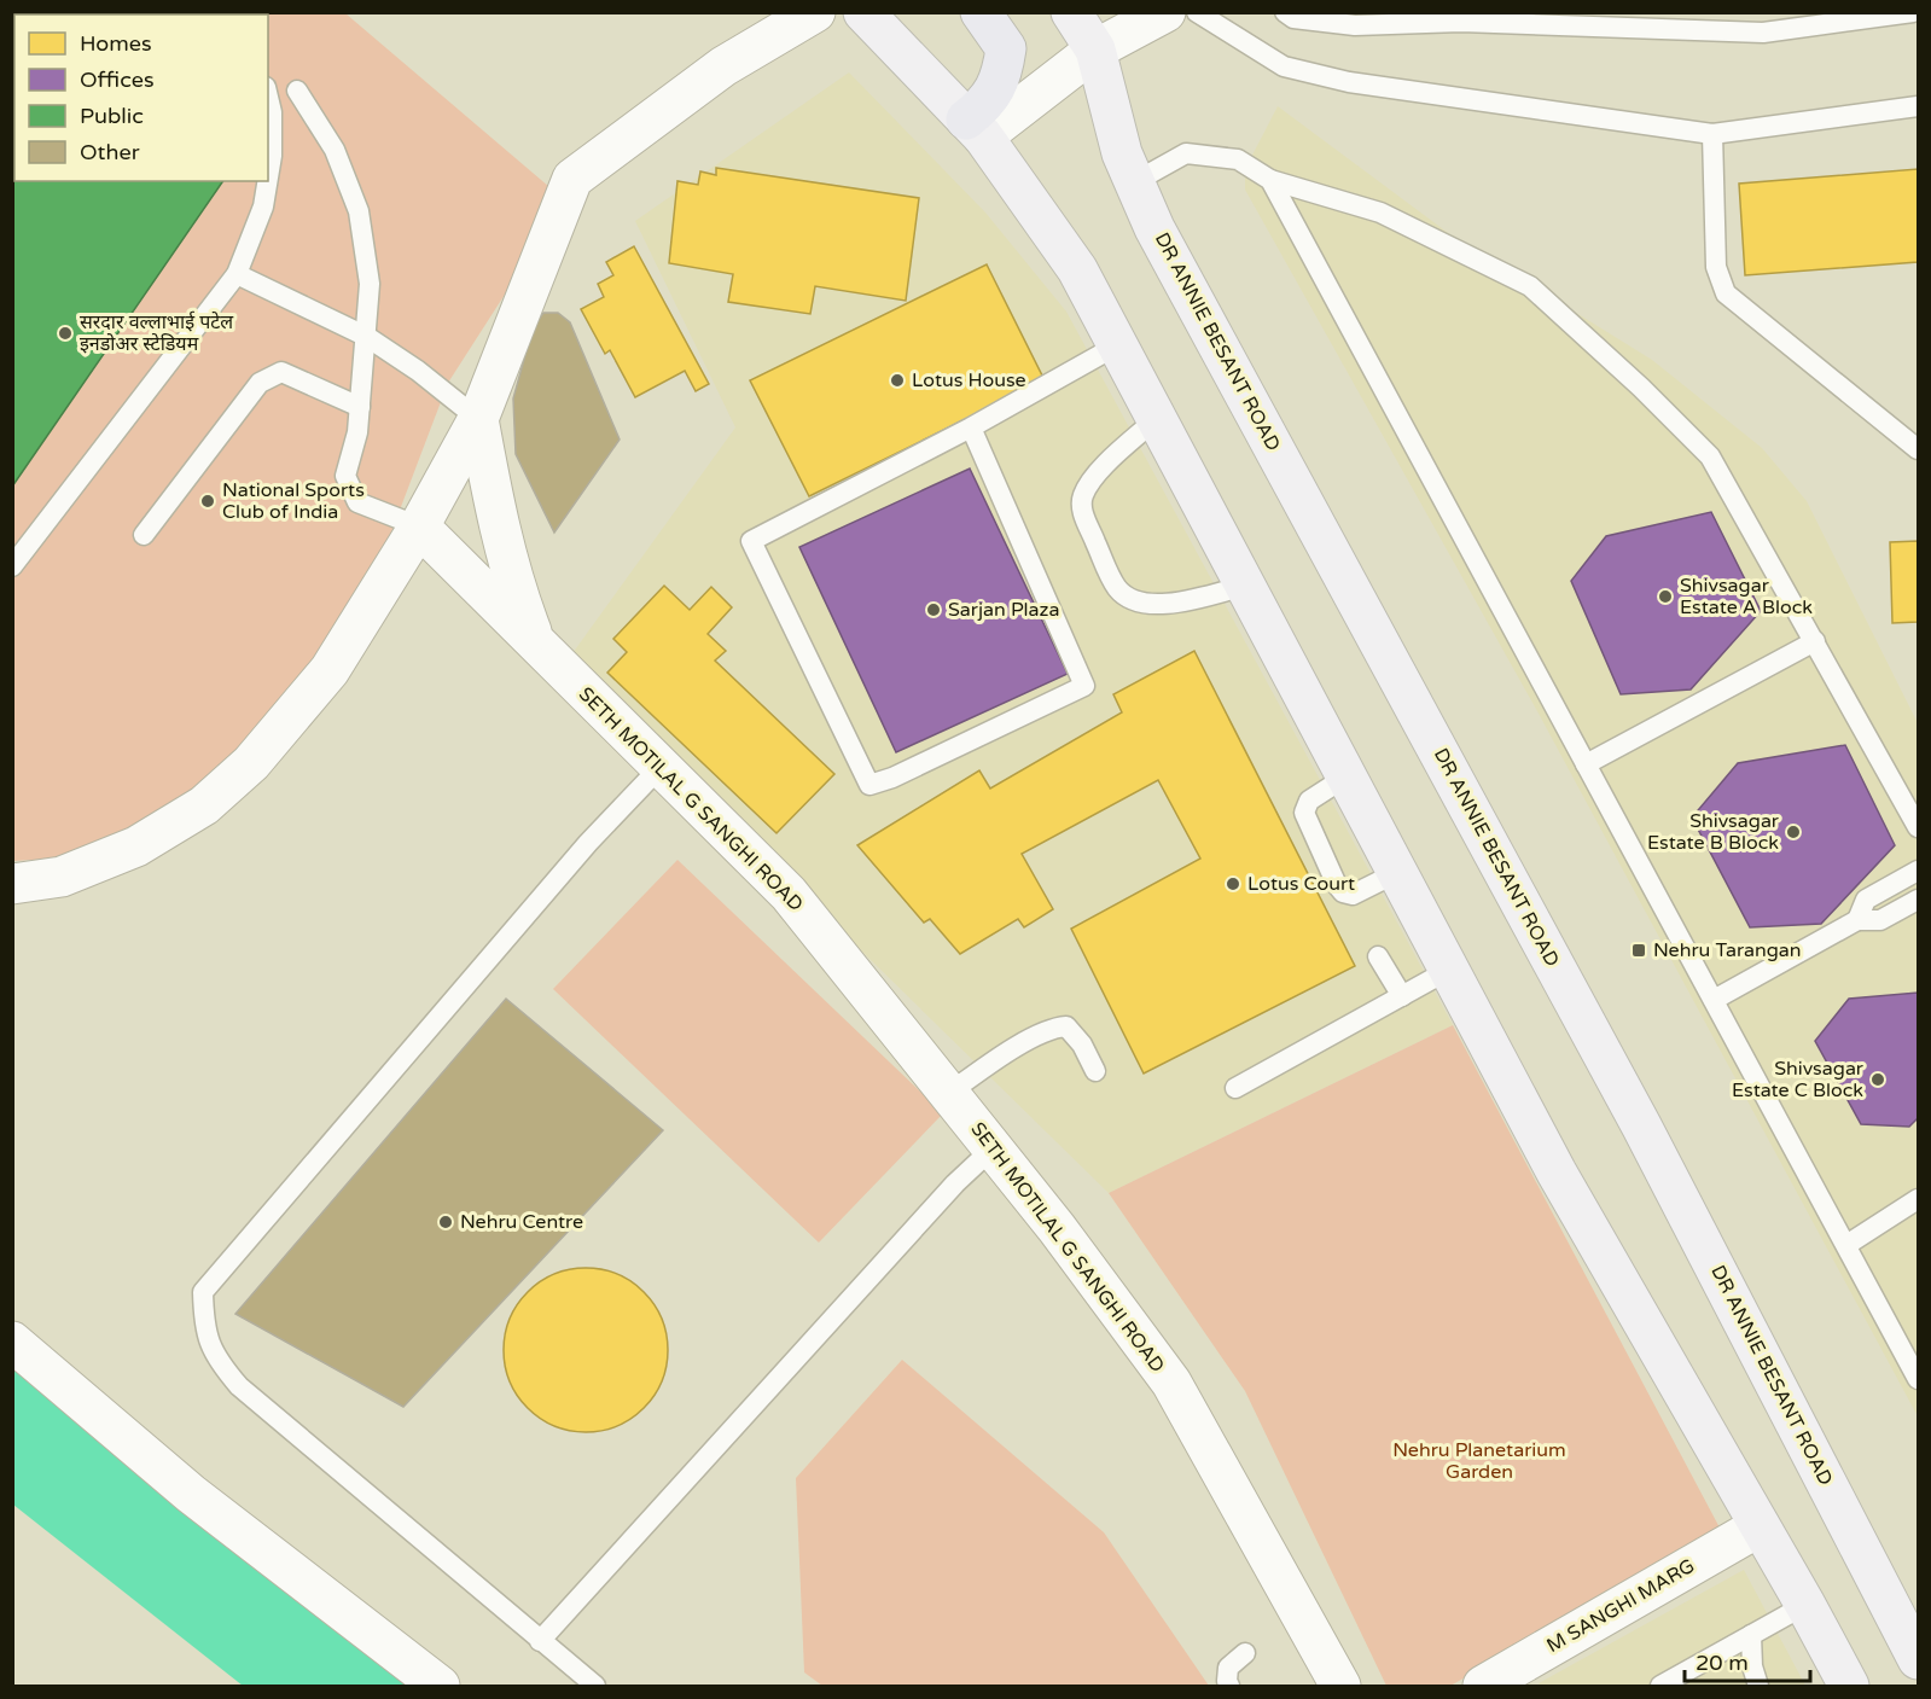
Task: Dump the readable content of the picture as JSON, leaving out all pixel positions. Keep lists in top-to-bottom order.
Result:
{
  "streets": {
    "main road": ["DR ANNIE BESANT ROAD"],
    "street": ["SETH MOTILAL G SANGHI ROAD", "M SANGHI MARG"]
  },
  "parks": ["Nehru Planetarium Garden"],
  "places": {
    "other": [
      "सरदार वल्लाभाई पटेल इनडोअर स्टेडियम",
      "Lotus House",
      "National Sports Club of India",
      "Shivsagar Estate A Block",
      "Sarjan Plaza",
      "Shivsagar Estate B Block",
      "Lotus Court",
      "Shivsagar Estate C Block",
      "Nehru Centre"
    ],
    "transit": ["Nehru Tarangan"]
  },
  "legend": [
    "Homes",
    "Offices",
    "Public",
    "Other"
  ],
  "scale_bar": "20 m"
}
